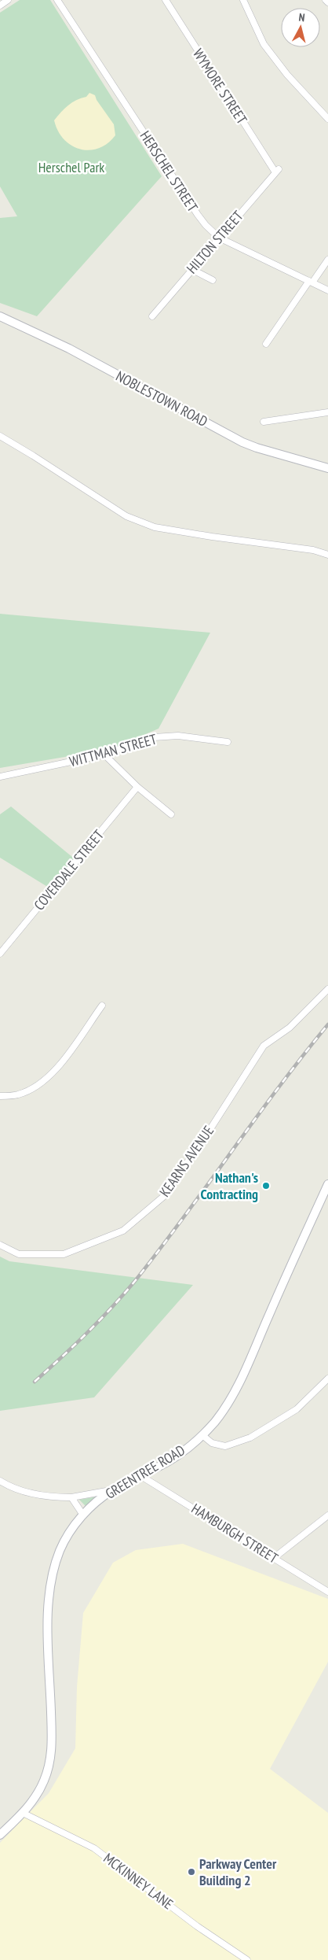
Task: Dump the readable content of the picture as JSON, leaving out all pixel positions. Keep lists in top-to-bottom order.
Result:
{
  "streets": {
    "main road": ["NOBLESTOWN ROAD", "GREENTREE ROAD"],
    "street": [
      "WYMORE STREET",
      "HERSCHEL STREET",
      "HILTON STREET",
      "WITTMAN STREET",
      "COVERDALE STREET",
      "KEARNS AVENUE",
      "HAMBURGH STREET",
      "MCKINNEY LANE"
    ]
  },
  "crossings": [
    ["WYMORE STREET", "HILTON STREET"],
    ["HERSCHEL STREET", "HILTON STREET"],
    ["GREENTREE ROAD", "HAMBURGH STREET"],
    ["GREENTREE ROAD", "MCKINNEY LANE"]
  ],
  "parks": ["Herschel Park"],
  "places": ["Nathan's Contracting", "Parkway Center Building 2"],
  "north": "top"
}
